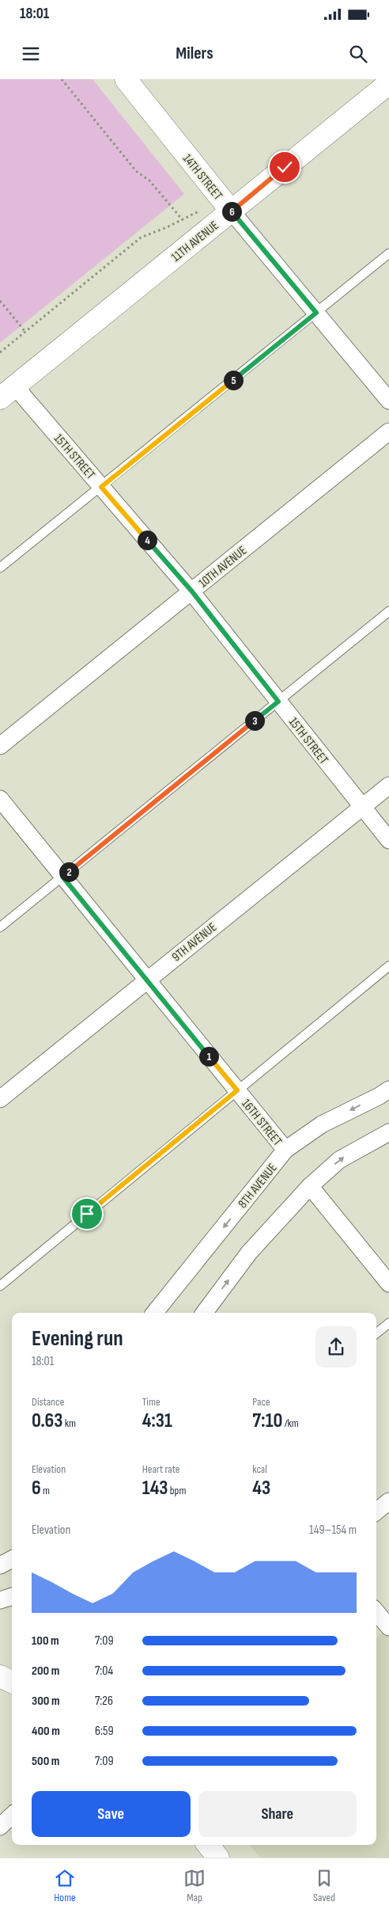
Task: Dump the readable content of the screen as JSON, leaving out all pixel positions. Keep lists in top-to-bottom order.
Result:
{
  "streets": {
    "main road": ["14TH STREET", "11TH AVENUE"],
    "street": [
      "15TH STREET",
      "10TH AVENUE",
      "9TH AVENUE",
      "16TH STREET",
      "8TH AVENUE"
    ]
  },
  "crossings": [
    ["14TH STREET", "11TH AVENUE"],
    ["11TH AVENUE", "15TH STREET"],
    ["15TH STREET", "10TH AVENUE"],
    ["15TH STREET", "9TH AVENUE"],
    ["9TH AVENUE", "16TH STREET"],
    ["16TH STREET", "8TH AVENUE"]
  ],
  "page": {
    "status": "18:01",
    "header": "Milers",
    "pins": [
      "6",
      "5",
      "4",
      "3",
      "2",
      "1"
    ],
    "heading": ["Evening run", "18:01"],
    "stats": [
      ["Distance", "0.63 km"],
      ["Time", "4:31"],
      ["Pace", "7:10 /km"],
      ["Elevation", "6 m"],
      ["Heart rate", "143 bpm"],
      ["kcal", "43"]
    ],
    "chart": ["Elevation", "149–154 m"],
    "list": [
      {
        "name": "100 m",
        "note": "7:09"
      },
      {
        "name": "200 m",
        "note": "7:04"
      },
      {
        "name": "300 m",
        "note": "7:26"
      },
      {
        "name": "400 m",
        "note": "6:59"
      },
      {
        "name": "500 m",
        "note": "7:09"
      }
    ],
    "buttons": ["Save", "Share"],
    "tabs": ["Home", "Map", "Saved"]
  }
}
